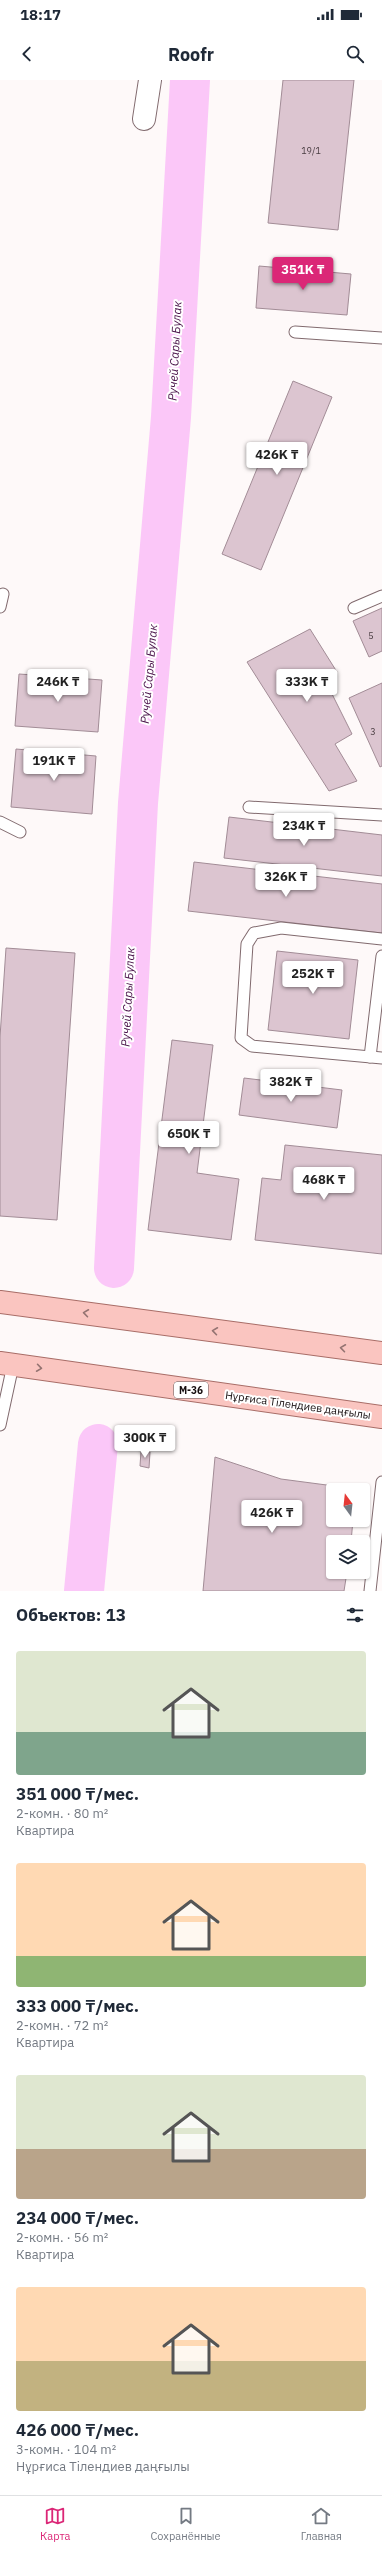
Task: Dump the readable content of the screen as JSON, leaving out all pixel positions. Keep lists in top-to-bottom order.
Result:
{
  "streets": {
    "main road": ["M-36", "Нұрғиса Тілендиев даңғылы"]
  },
  "water": ["Ручей Сары Булак"],
  "house_numbers": ["19/1", "5", "3"],
  "north": "top",
  "page": {
    "status": "18:17",
    "header": "Roofr",
    "price": [
      "351K ₸",
      "426K ₸",
      "246K ₸",
      "333K ₸",
      "191K ₸",
      "234K ₸",
      "326K ₸",
      "252K ₸",
      "382K ₸",
      "650K ₸",
      "468K ₸",
      "300K ₸",
      "426K ₸"
    ],
    "heading": "Объектов: 13",
    "list": [
      {
        "name": "351 000 ₸/мес.",
        "note": "2-комн. · 80 m² · Квартира"
      },
      {
        "name": "333 000 ₸/мес.",
        "note": "2-комн. · 72 m² · Квартира"
      },
      {
        "name": "234 000 ₸/мес.",
        "note": "2-комн. · 56 m² · Квартира"
      },
      {
        "name": "426 000 ₸/мес.",
        "note": "3-комн. · 104 m² · Нұрғиса Тілендиев даңғылы"
      }
    ],
    "tabs": ["Карта", "Сохранённые", "Главная"]
  }
}
